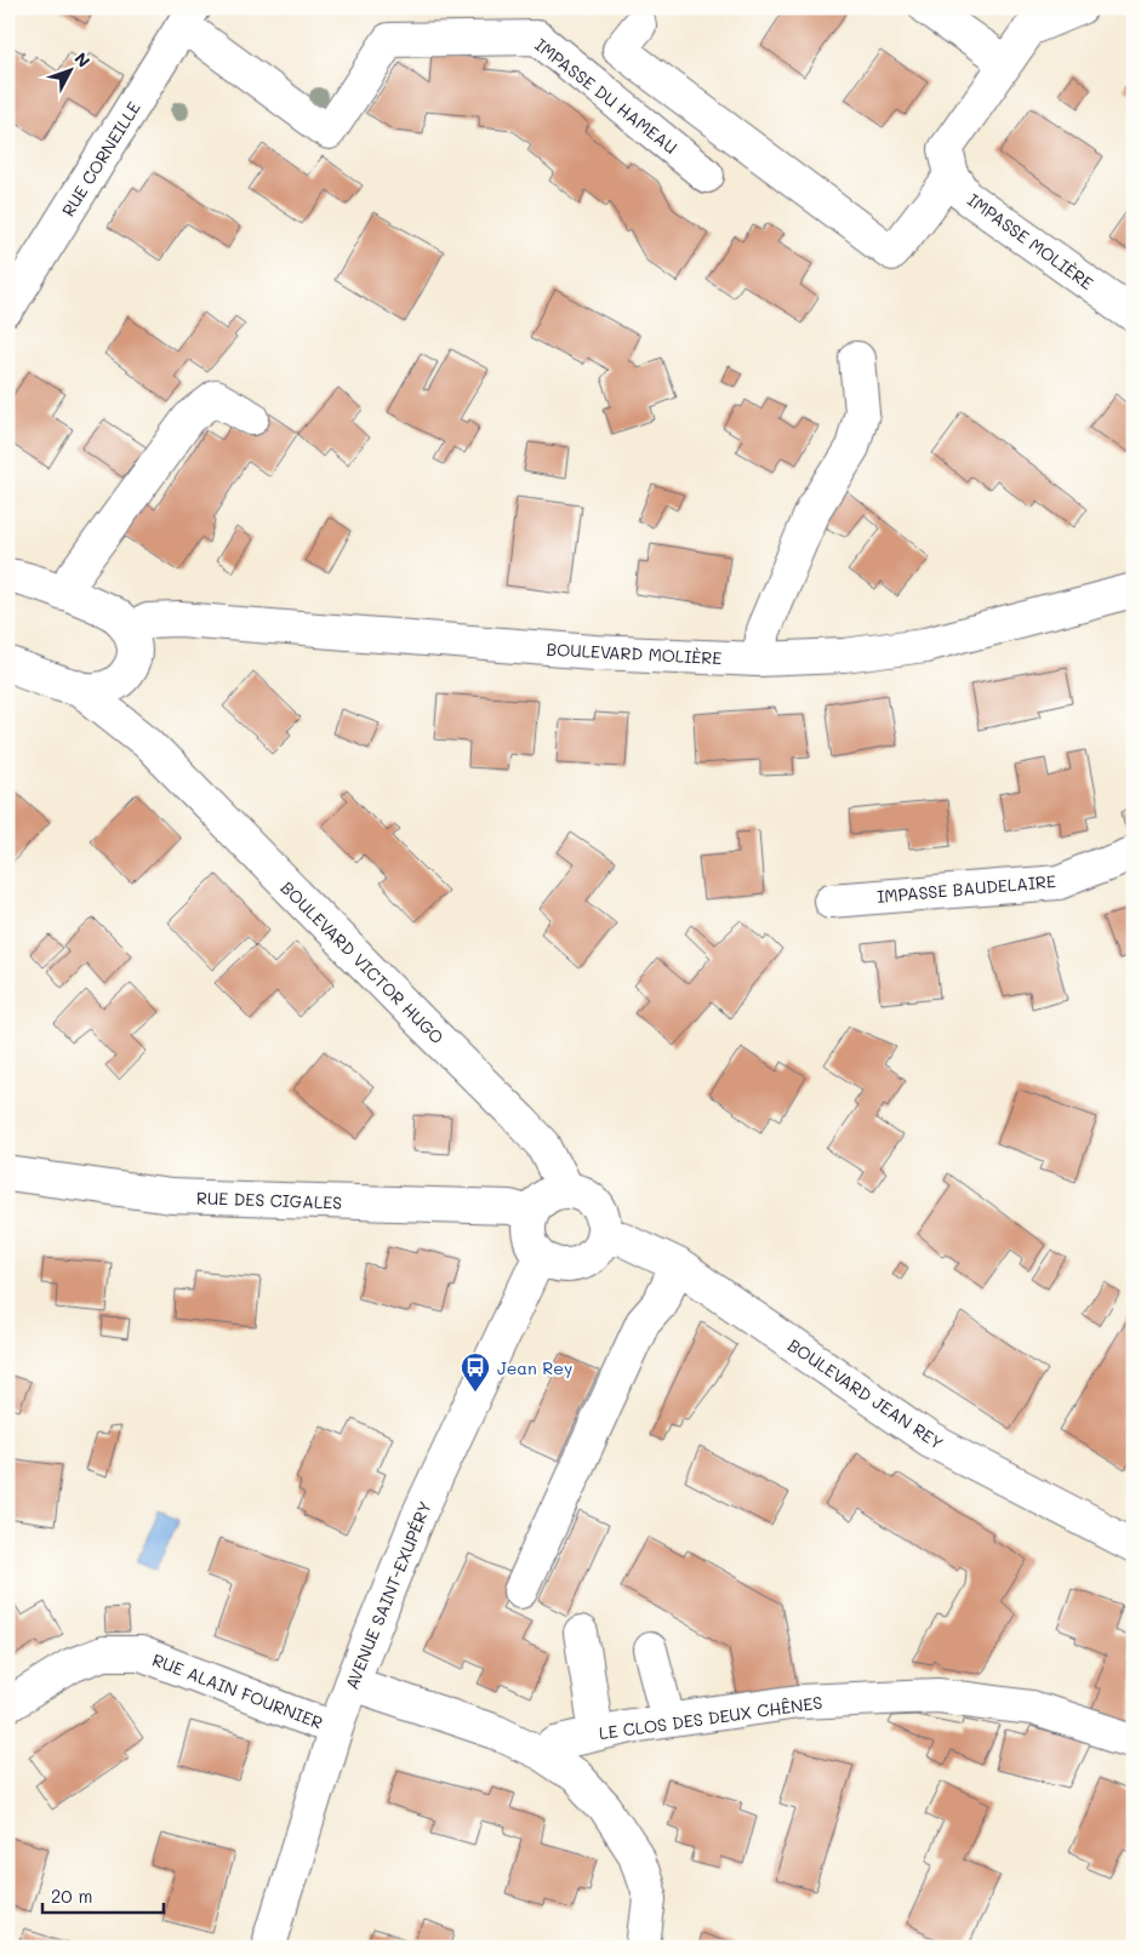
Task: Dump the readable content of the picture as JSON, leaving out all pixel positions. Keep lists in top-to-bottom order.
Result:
{
  "streets": {
    "street": [
      "IMPASSE DU HAMEAU",
      "RUE CORNEILLE",
      "IMPASSE MOLIÈRE",
      "BOULEVARD MOLIÈRE",
      "IMPASSE BAUDELAIRE",
      "BOULEVARD VICTOR HUGO",
      "RUE DES CIGALES",
      "BOULEVARD JEAN REY",
      "AVENUE SAINT-EXUPÉRY",
      "RUE ALAIN FOURNIER",
      "LE CLOS DES DEUX CHÊNES"
    ]
  },
  "crossings": [
    ["IMPASSE DU HAMEAU", "RUE CORNEILLE"],
    ["BOULEVARD VICTOR HUGO", "RUE DES CIGALES"],
    ["BOULEVARD VICTOR HUGO", "BOULEVARD JEAN REY"],
    ["BOULEVARD VICTOR HUGO", "AVENUE SAINT-EXUPÉRY"],
    ["RUE DES CIGALES", "BOULEVARD JEAN REY"],
    ["RUE DES CIGALES", "AVENUE SAINT-EXUPÉRY"],
    ["BOULEVARD JEAN REY", "AVENUE SAINT-EXUPÉRY"],
    ["AVENUE SAINT-EXUPÉRY", "RUE ALAIN FOURNIER"]
  ],
  "places": {
    "bus stop": ["Jean Rey"]
  },
  "scale_bar": "20 m",
  "north": "top right"
}
